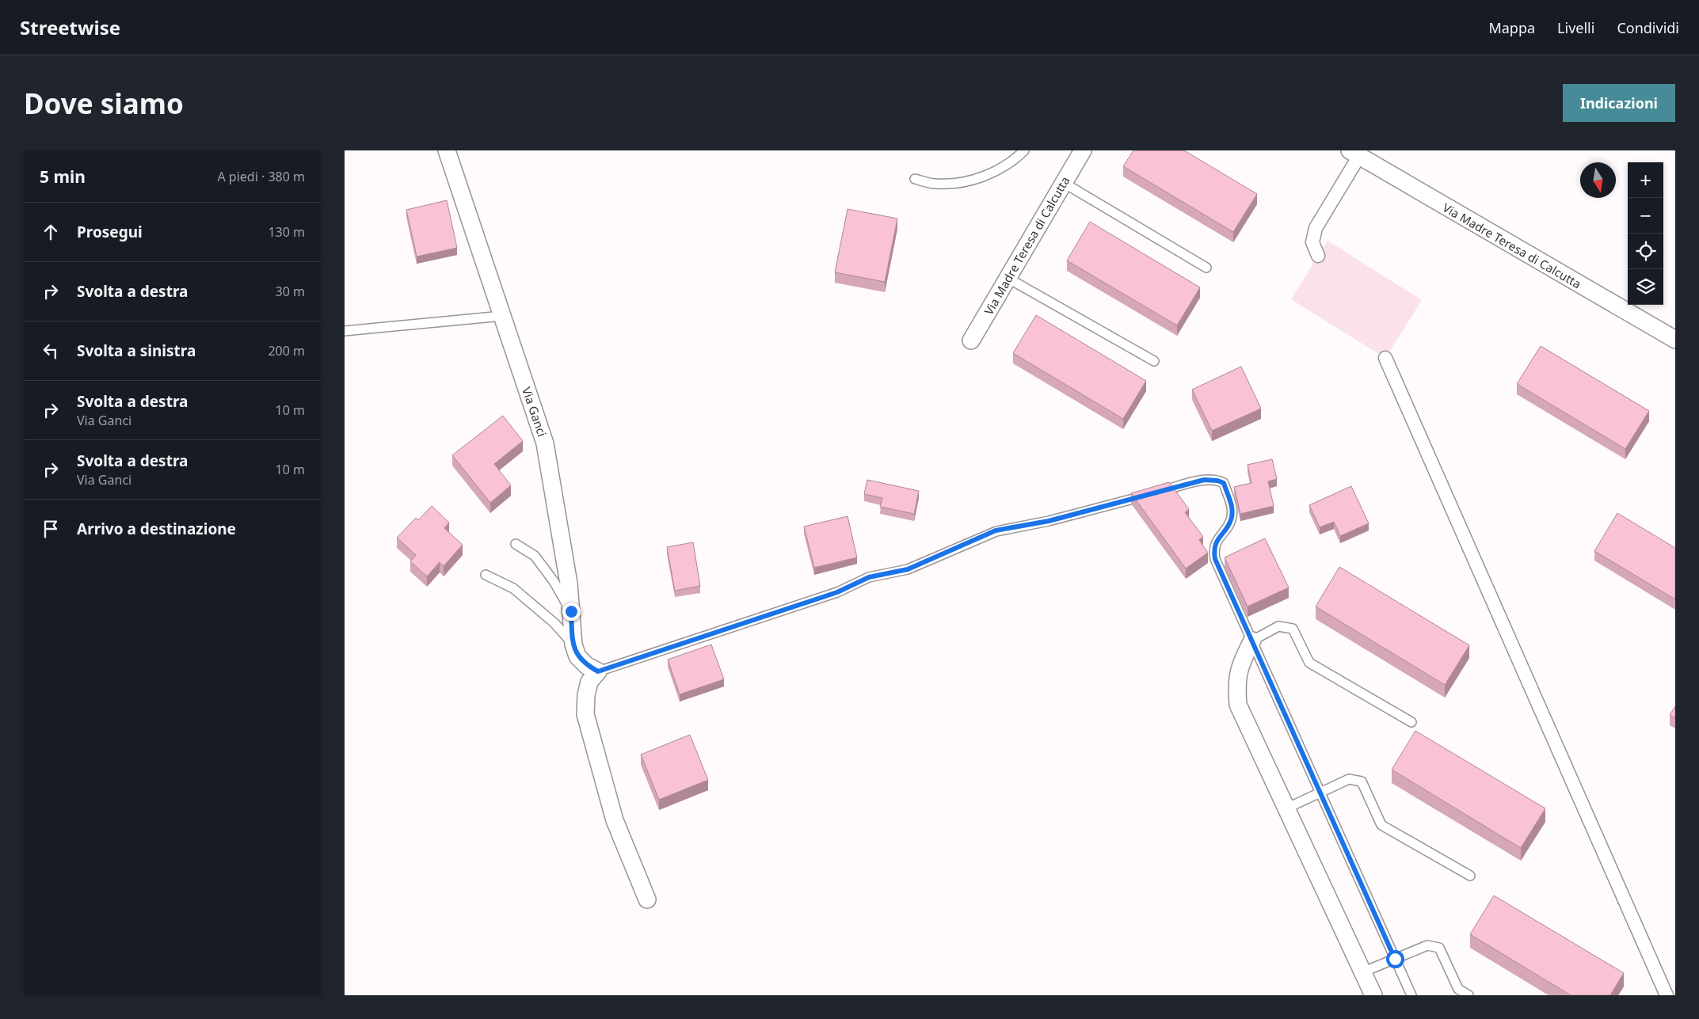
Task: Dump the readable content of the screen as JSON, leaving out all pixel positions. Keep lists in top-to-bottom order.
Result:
{
  "streets": {
    "street": ["Via Madre Teresa di Calcutta", "Via Ganci"]
  },
  "north": "bottom",
  "page": {
    "header": "Streetwise",
    "nav": ["Mappa", "Livelli", "Condividi"],
    "buttons": "Indicazioni",
    "title": "Dove siamo",
    "heading": ["5 min", "A piedi · 380 m"],
    "map_buttons": ["+", "−"],
    "list": [
      ["Prosegui", "130 m"],
      ["Svolta a destra", "30 m"],
      ["Svolta a sinistra", "200 m"],
      ["Svolta a destra", "Via Ganci", "10 m"],
      ["Svolta a destra", "Via Ganci", "10 m"],
      "Arrivo a destinazione"
    ]
  }
}
